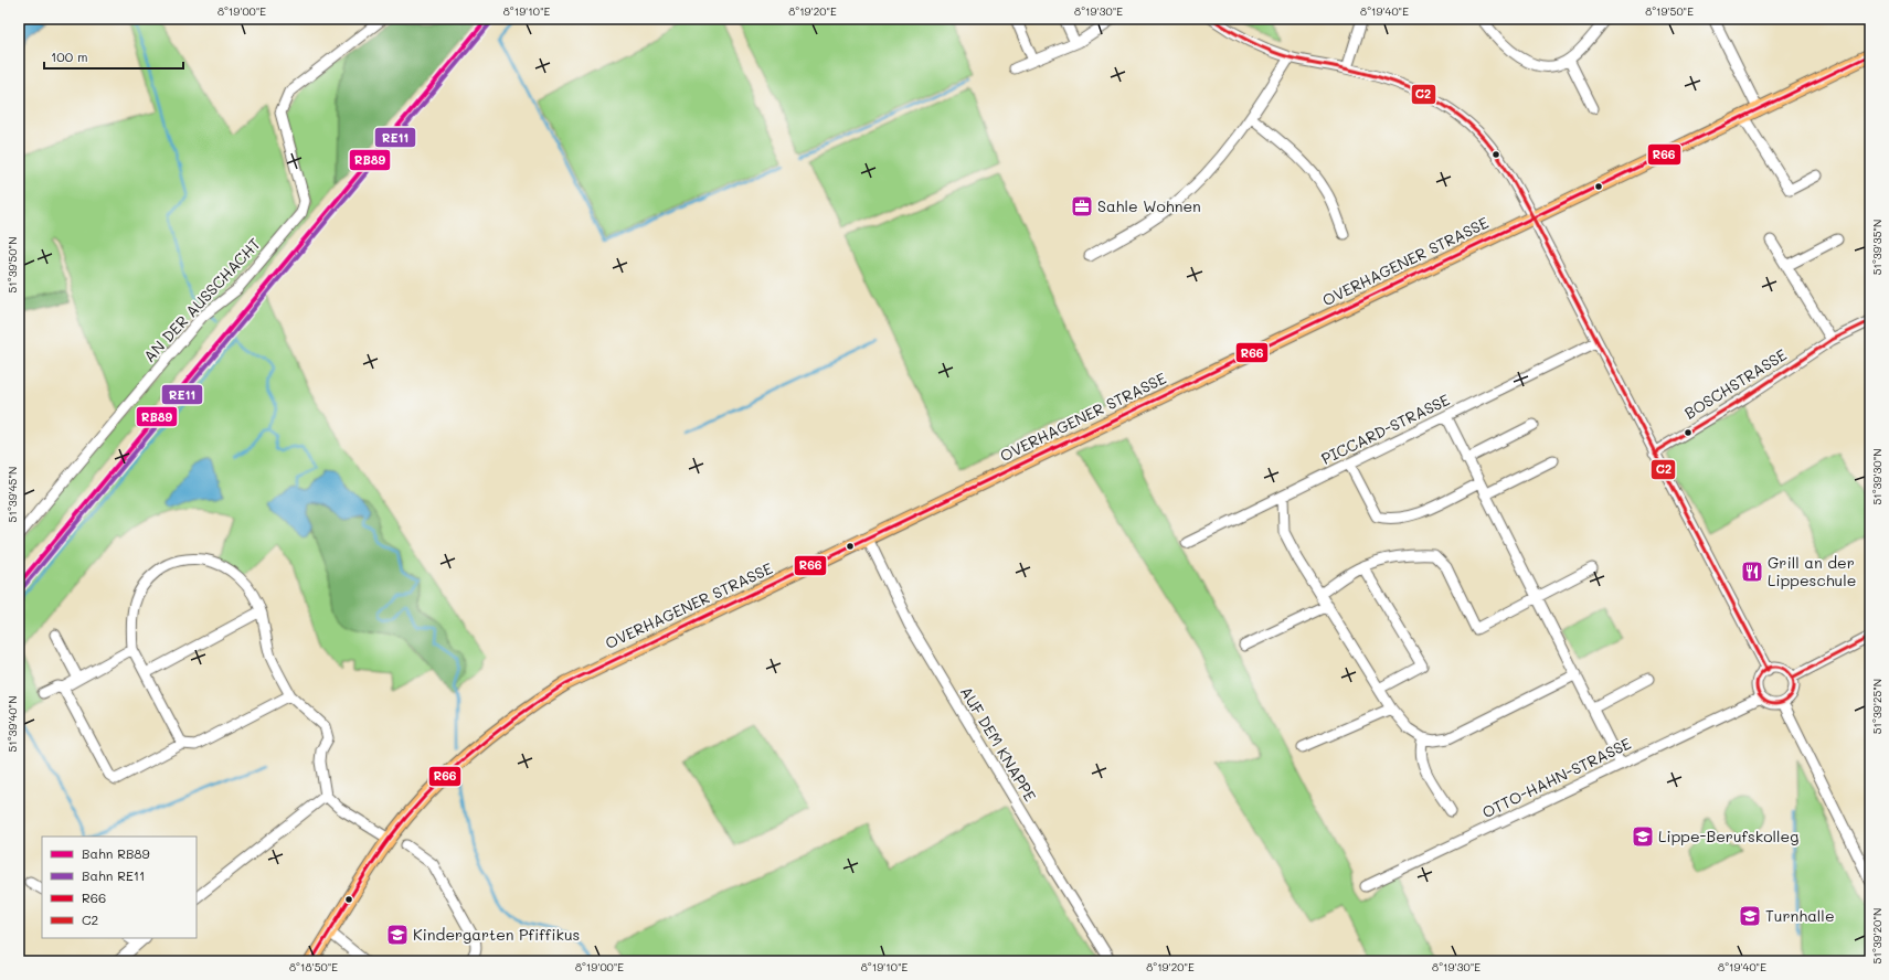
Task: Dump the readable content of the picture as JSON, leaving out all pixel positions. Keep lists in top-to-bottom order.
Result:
{
  "streets": {
    "main road": ["OVERHAGENER STRASSE"],
    "street": [
      "AN DER AUSSCHACHT",
      "BOSCHSTRASSE",
      "PICCARD-STRASSE",
      "AUF DEM KNAPPE",
      "OTTO-HAHN-STRASSE"
    ]
  },
  "crossings": [
    ["OVERHAGENER STRASSE", "AUF DEM KNAPPE"]
  ],
  "places": {
    "office": ["Sahle Wohnen"],
    "restaurant": ["Grill an der Lippeschule"],
    "school or university": ["Lippe-Berufskolleg", "Turnhalle", "Kindergarten Pfiffikus"]
  },
  "lines": [
    "rail line RB89",
    "transit line C2",
    "rail line RE11",
    "transit line R66"
  ],
  "legend": [
    "Bahn RB89",
    "Bahn RE11",
    "R66",
    "C2"
  ],
  "scale_bar": "100 m",
  "coordinates": [
    "8°19'00\"E",
    "8°19'10\"E",
    "8°19'20\"E",
    "8°19'30\"E",
    "8°19'40\"E",
    "8°19'50\"E",
    "51°39'35\"N",
    "51°39'50\"N",
    "51°39'30\"N",
    "51°39'45\"N",
    "51°39'25\"N",
    "51°39'40\"N",
    "51°39'20\"N",
    "8°18'50\"E"
  ]
}
